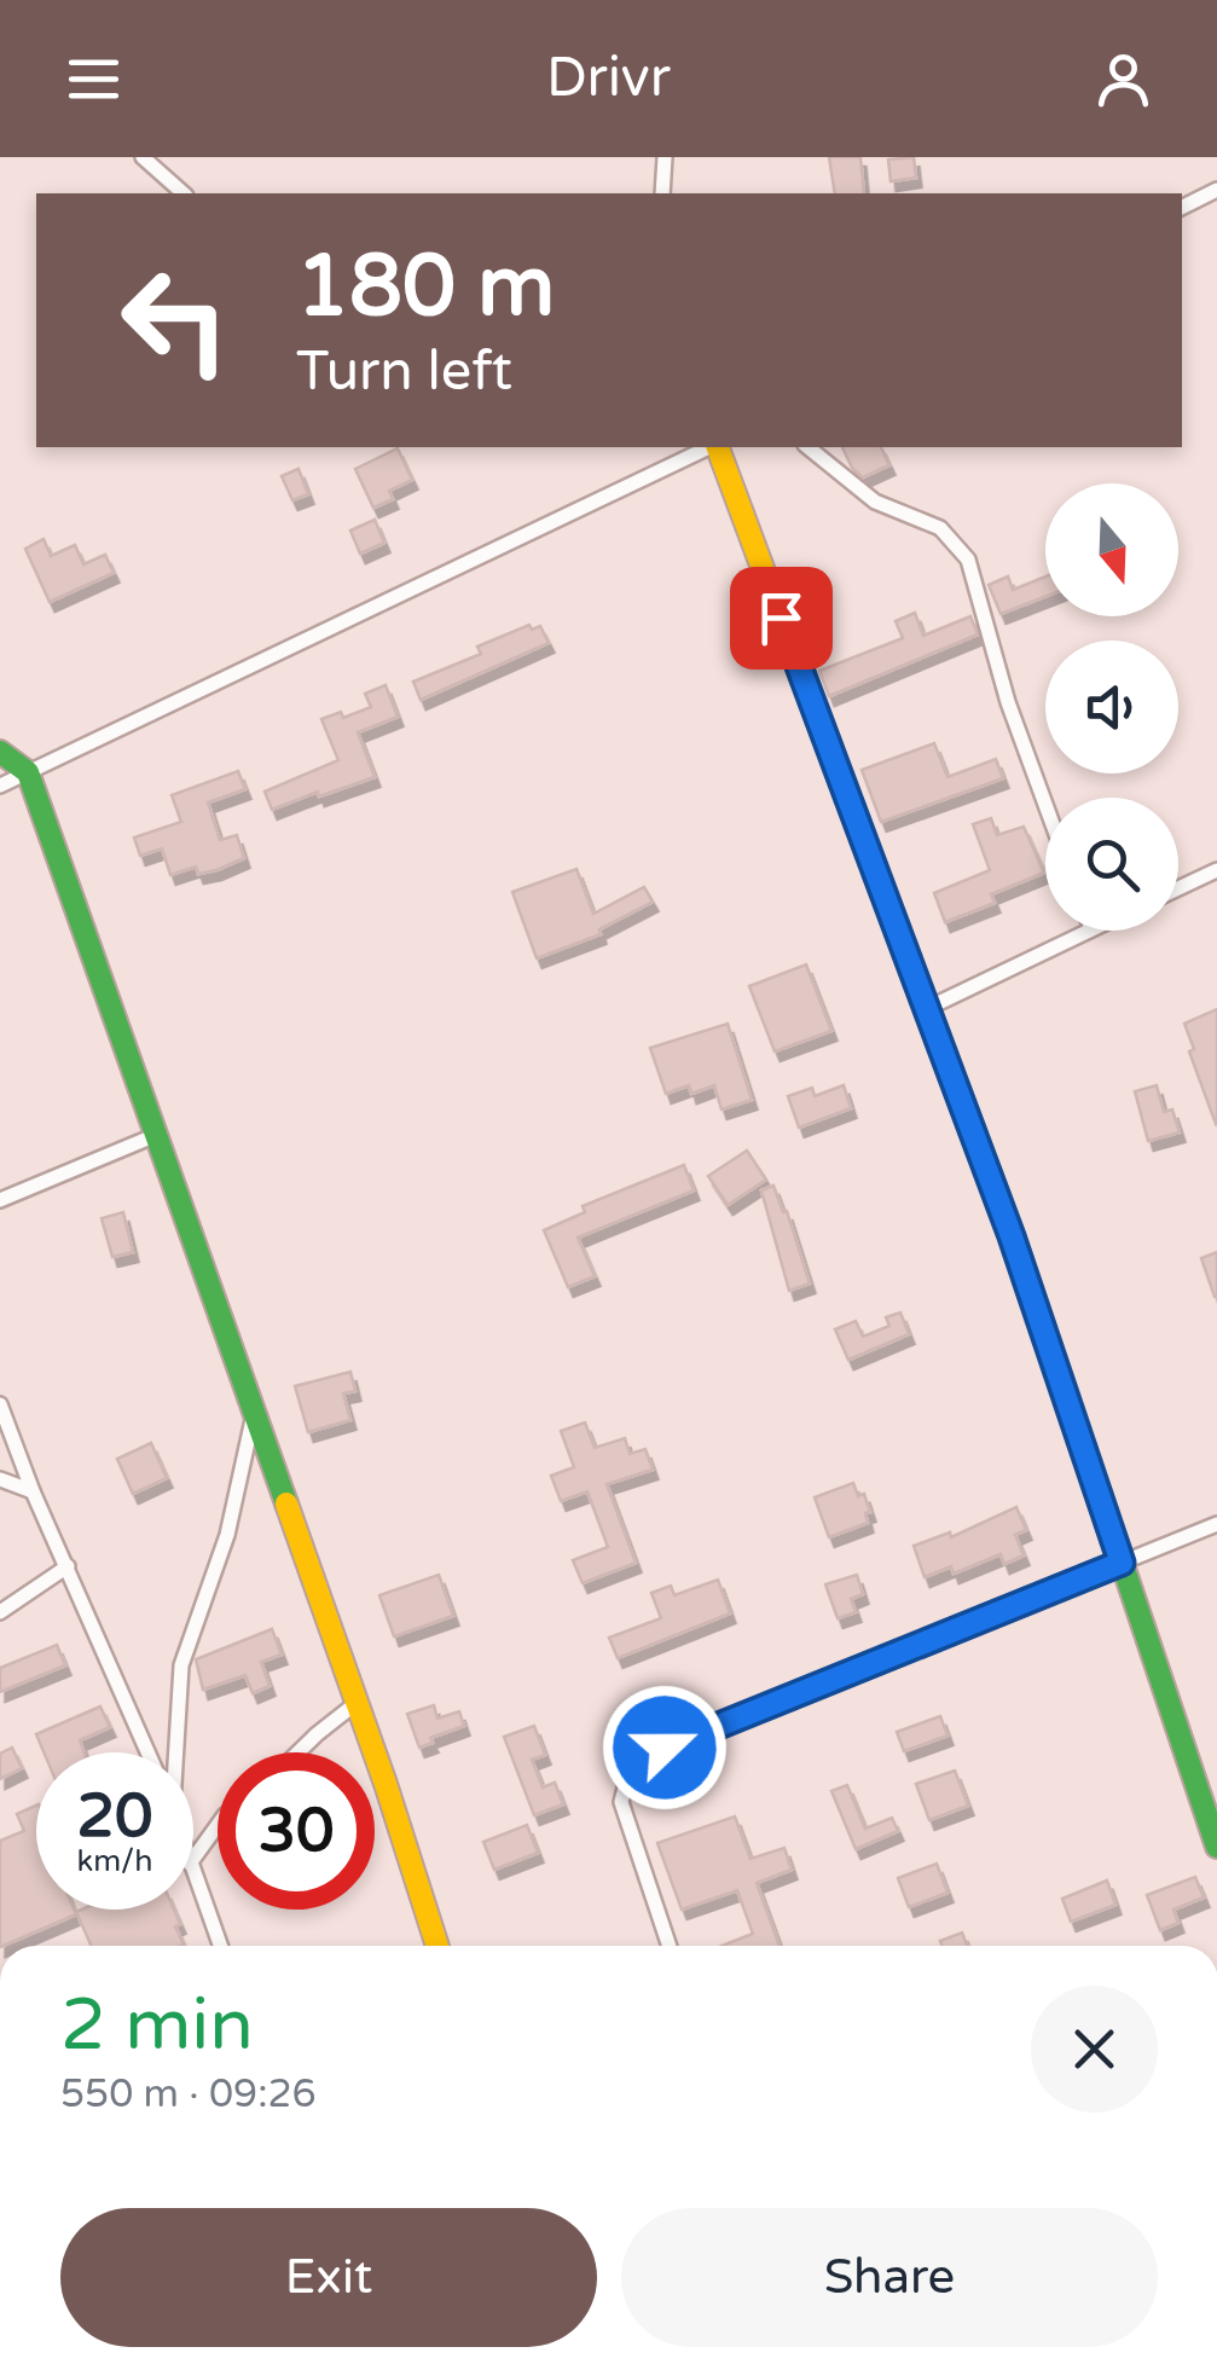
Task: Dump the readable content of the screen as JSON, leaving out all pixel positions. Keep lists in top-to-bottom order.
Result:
{
  "north": "bottom",
  "page": {
    "header": "Drivr",
    "turn": ["180 m", "Turn left"],
    "speed": "20 km/h",
    "limit": "30",
    "heading": ["2 min", "550 m · 09:26"],
    "buttons": ["Exit", "Share"]
  }
}
